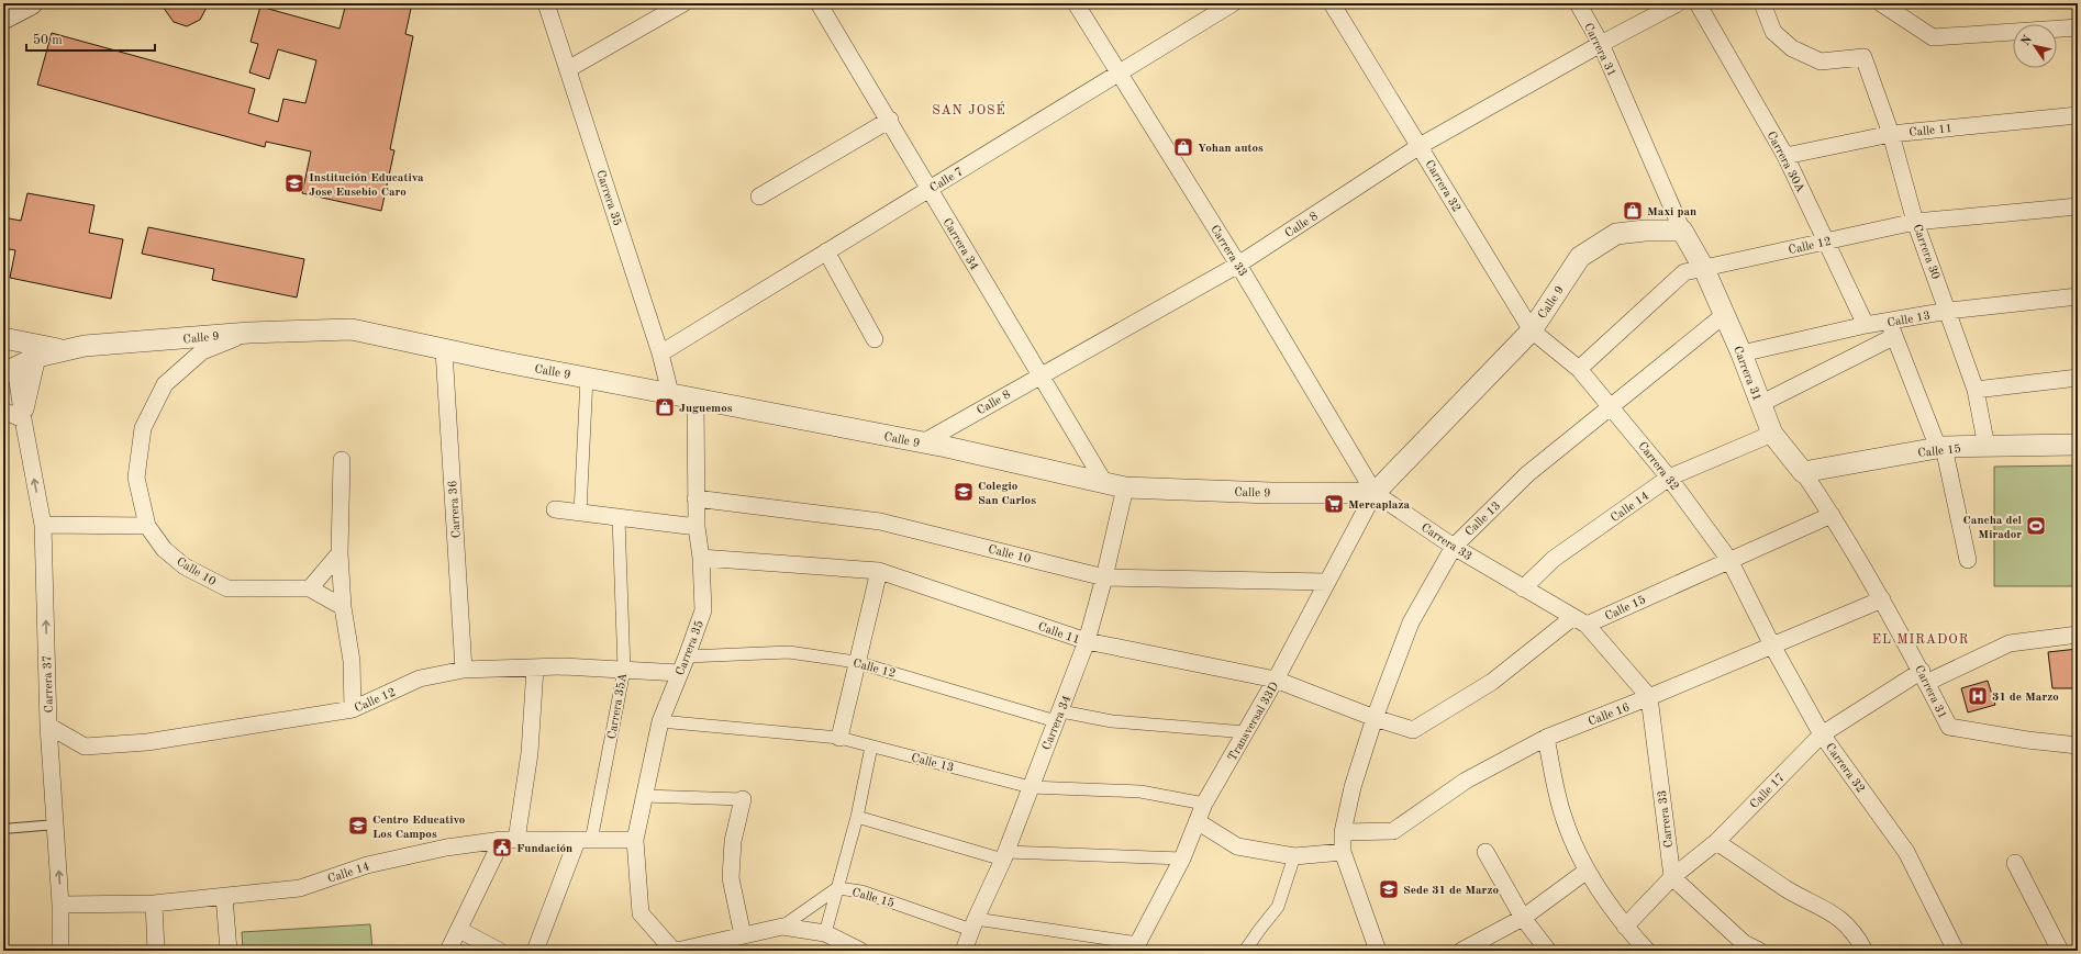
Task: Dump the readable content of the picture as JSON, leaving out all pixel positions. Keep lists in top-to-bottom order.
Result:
{
  "streets": {
    "street": [
      "Carrera 31",
      "Calle 11",
      "Carrera 30A",
      "Calle 7",
      "Carrera 32",
      "Carrera 35",
      "Calle 8",
      "Carrera 34",
      "Calle 12",
      "Carrera 33",
      "Carrera 30",
      "Calle 9",
      "Calle 13",
      "Calle 15",
      "Calle 14",
      "Carrera 36",
      "Calle 10",
      "Carrera 37",
      "Carrera 35A",
      "Calle 16",
      "Transversal 33D",
      "Calle 17"
    ]
  },
  "crossings": [
    ["Carrera 31", "Calle 8"],
    ["Carrera 31", "Calle 12"],
    ["Carrera 31", "Calle 9"],
    ["Carrera 31", "Calle 13"],
    ["Carrera 31", "Calle 15"],
    ["Carrera 31", "Calle 14"],
    ["Carrera 31", "Calle 16"],
    ["Carrera 31", "Calle 17"],
    ["Calle 11", "Carrera 30A"],
    ["Calle 11", "Carrera 35"],
    ["Calle 11", "Carrera 34"],
    ["Calle 11", "Carrera 30"],
    ["Calle 11", "Calle 13"],
    ["Calle 11", "Calle 15"],
    ["Calle 11", "Transversal 33D"],
    ["Carrera 30A", "Calle 12"],
    ["Carrera 30A", "Calle 13"],
    ["Calle 7", "Carrera 35"],
    ["Calle 7", "Carrera 34"],
    ["Calle 7", "Carrera 33"],
    ["Carrera 32", "Calle 8"],
    ["Carrera 32", "Calle 12"],
    ["Carrera 32", "Calle 9"],
    ["Carrera 32", "Calle 13"],
    ["Carrera 32", "Calle 15"],
    ["Carrera 32", "Calle 14"],
    ["Carrera 32", "Calle 16"],
    ["Carrera 32", "Calle 17"],
    ["Carrera 35", "Calle 12"],
    ["Carrera 35", "Calle 9"],
    ["Carrera 35", "Calle 13"],
    ["Carrera 35", "Calle 14"],
    ["Carrera 35", "Calle 10"],
    ["Calle 8", "Carrera 34"],
    ["Calle 8", "Carrera 33"],
    ["Calle 8", "Calle 9"],
    ["Carrera 34", "Calle 12"],
    ["Carrera 34", "Calle 9"],
    ["Carrera 34", "Calle 13"],
    ["Carrera 34", "Calle 15"],
    ["Carrera 34", "Calle 10"],
    ["Calle 12", "Carrera 30"],
    ["Calle 12", "Carrera 36"],
    ["Calle 12", "Carrera 37"],
    ["Calle 12", "Carrera 35A"],
    ["Calle 12", "Transversal 33D"],
    ["Carrera 33", "Calle 9"],
    ["Carrera 33", "Calle 13"],
    ["Carrera 33", "Calle 15"],
    ["Carrera 33", "Calle 14"],
    ["Carrera 33", "Calle 16"],
    ["Carrera 33", "Transversal 33D"],
    ["Carrera 33", "Calle 17"],
    ["Carrera 30", "Calle 13"],
    ["Carrera 30", "Calle 15"],
    ["Calle 9", "Carrera 36"],
    ["Calle 9", "Carrera 37"],
    ["Calle 9", "Transversal 33D"],
    ["Calle 13", "Calle 16"],
    ["Calle 13", "Transversal 33D"],
    ["Calle 15", "Transversal 33D"],
    ["Calle 14", "Carrera 37"],
    ["Calle 14", "Carrera 35A"],
    ["Calle 10", "Transversal 33D"]
  ],
  "one_way": ["Carrera 37"],
  "districts": ["SAN JOSÉ", "EL MIRADOR"],
  "places": {
    "shop": ["Yohan autos", "Maxi pan", "Juguemos"],
    "school or university": [
      "Institución Educativa Jose Eusebio Caro",
      "Colegio San Carlos",
      "Centro Educativo Los Campos",
      "Sede 31 de Marzo"
    ],
    "supermarket": ["Mercaplaza"],
    "sports": ["Cancha del Mirador"],
    "hospital": ["31 de Marzo"],
    "public building": ["Fundación"]
  },
  "scale_bar": "50 m",
  "north": "top left"
}
